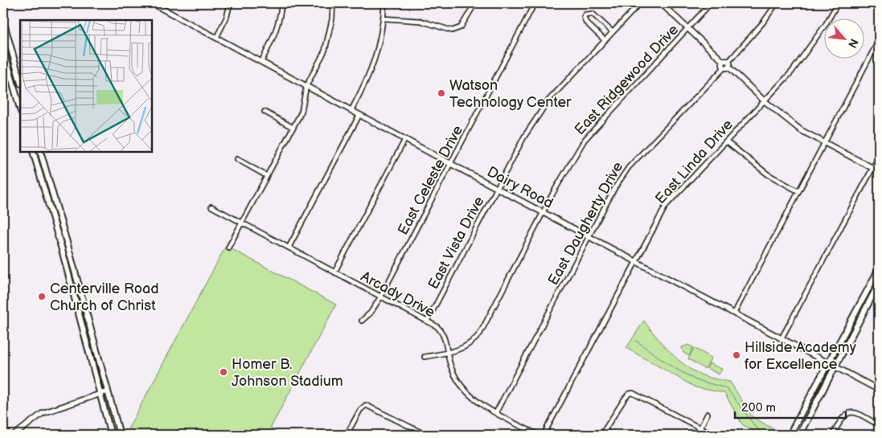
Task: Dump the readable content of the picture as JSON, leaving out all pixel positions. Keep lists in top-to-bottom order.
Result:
{
  "streets": {
    "street": [
      "East Ridgewood Drive",
      "East Linda Drive",
      "East Celeste Drive",
      "Dairy Road",
      "East Daugherty Drive",
      "East Vista Drive",
      "Arcady Drive"
    ]
  },
  "crossings": [
    ["East Ridgewood Drive", "Dairy Road"],
    ["East Ridgewood Drive", "Arcady Drive"],
    ["East Linda Drive", "Dairy Road"],
    ["East Celeste Drive", "Dairy Road"],
    ["East Celeste Drive", "Arcady Drive"],
    ["Dairy Road", "East Daugherty Drive"],
    ["Dairy Road", "East Vista Drive"],
    ["East Daugherty Drive", "Arcady Drive"],
    ["East Vista Drive", "Arcady Drive"]
  ],
  "places": [
    "Watson Technology Center",
    "Centerville Road Church of Christ",
    "Hillside Academy for Excellence",
    "Homer B. Johnson Stadium"
  ],
  "scale_bar": "200 m",
  "north": "bottom right"
}
